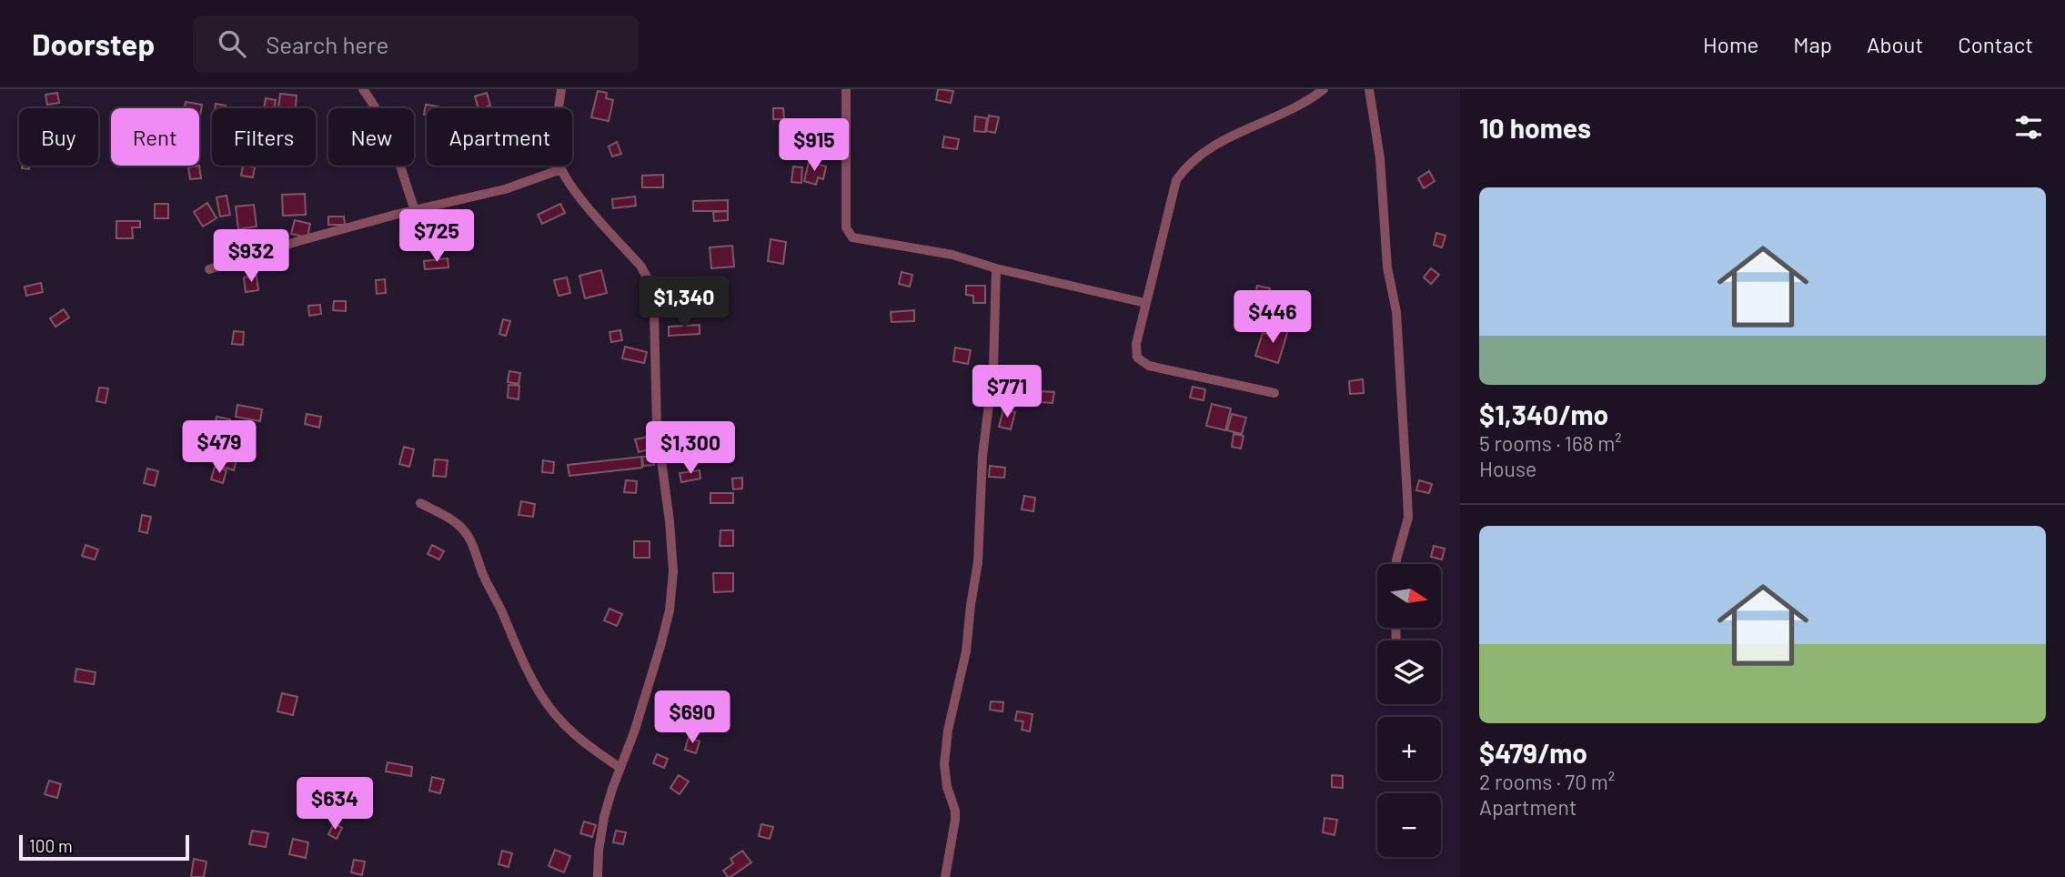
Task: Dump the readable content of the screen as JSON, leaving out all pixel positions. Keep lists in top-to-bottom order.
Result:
{
  "scale_bar": "100 m",
  "north": "right",
  "page": {
    "header": "Doorstep",
    "search": "Search here",
    "nav": [
      "Home",
      "Map",
      "About",
      "Contact"
    ],
    "heading": "10 homes",
    "chip": [
      "Buy",
      "Rent",
      "Filters",
      "New",
      "Apartment"
    ],
    "price": [
      "$915",
      "$725",
      "$932",
      "$1,340",
      "$446",
      "$771",
      "$479",
      "$1,300",
      "$690",
      "$634"
    ],
    "list": [
      {
        "name": "$1,340/mo",
        "note": "5 rooms · 168 m² · House"
      },
      {
        "name": "$479/mo",
        "note": "2 rooms · 70 m² · Apartment"
      }
    ],
    "map_buttons": ["+", "−"],
    "scale": "100 m"
  }
}
